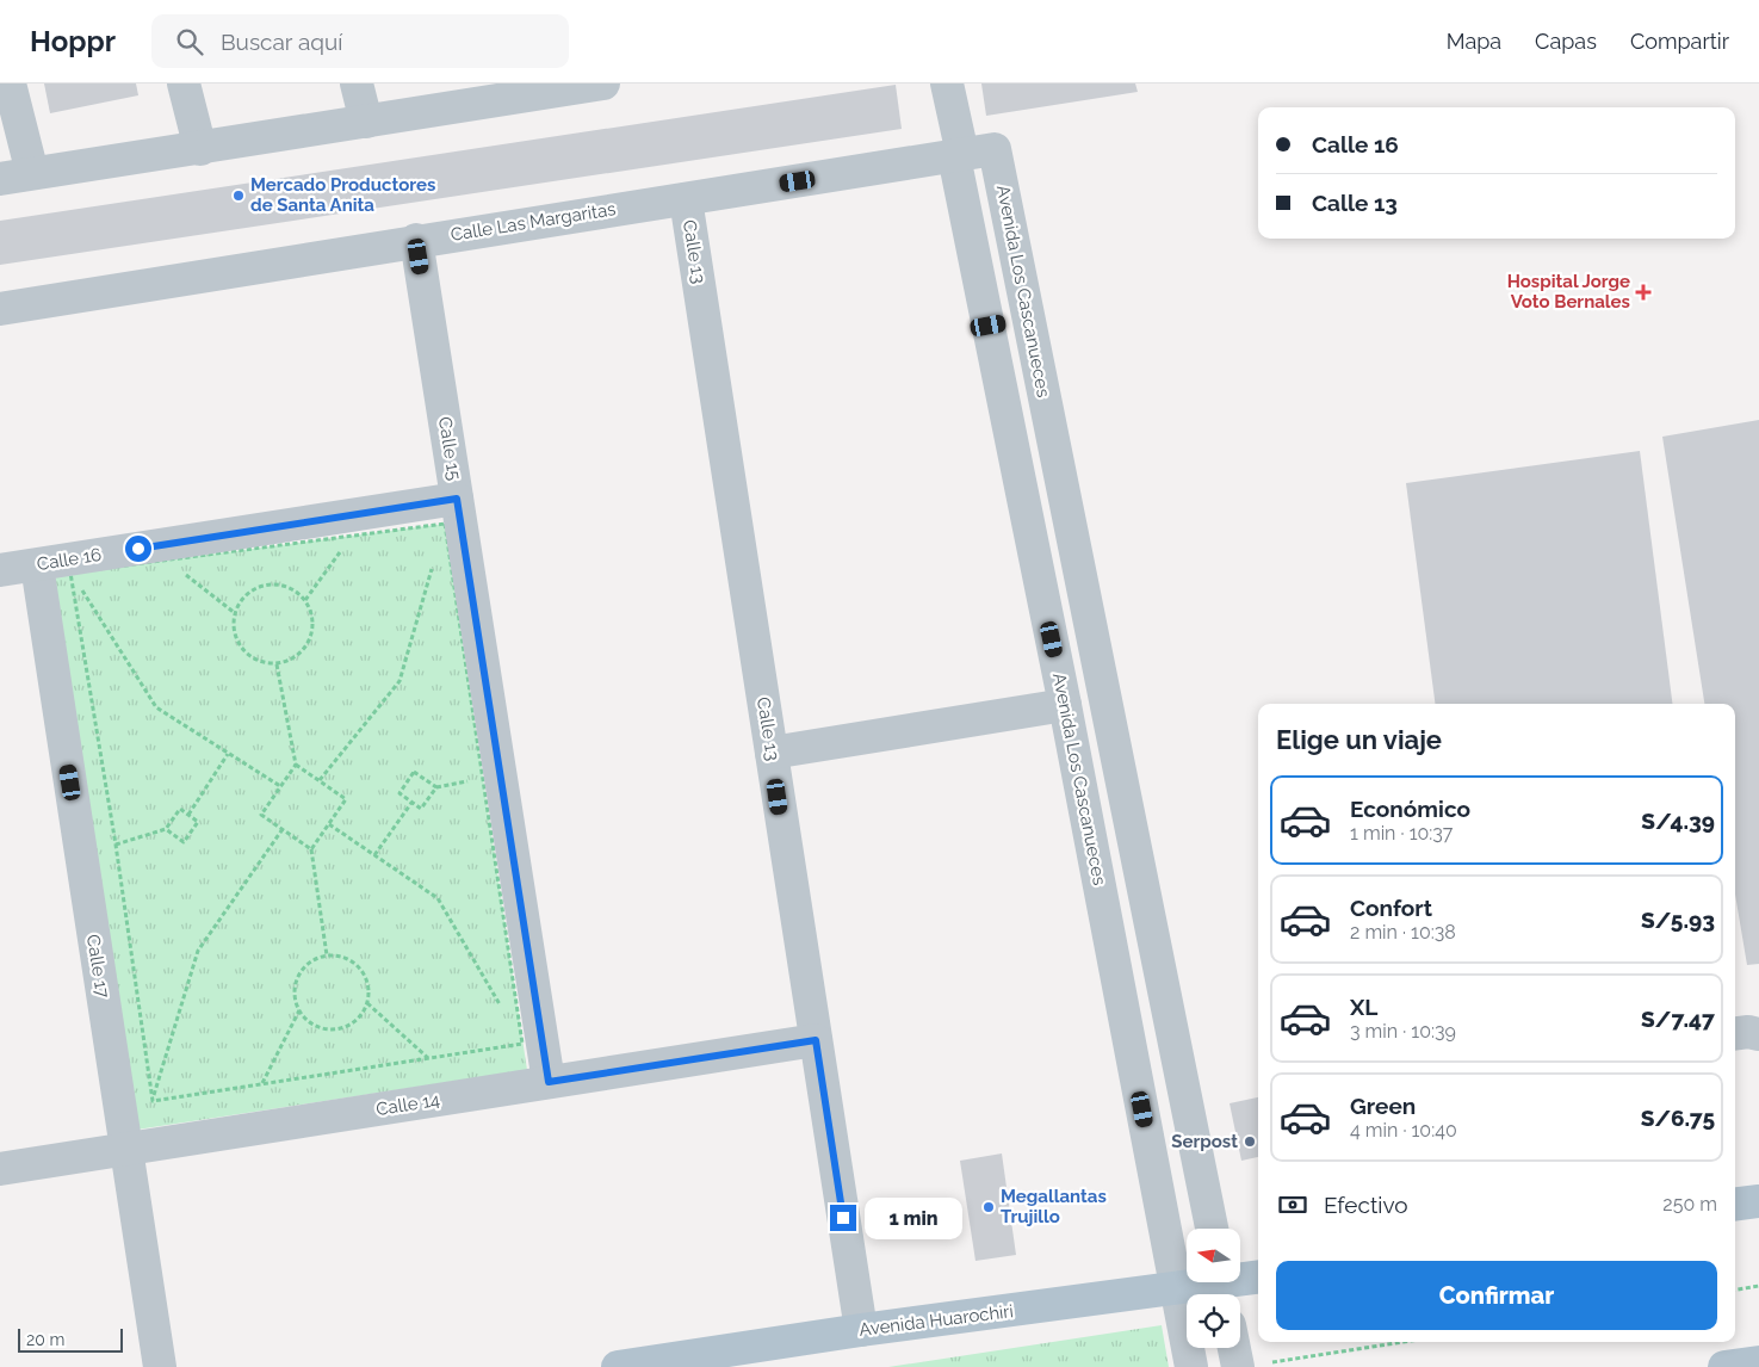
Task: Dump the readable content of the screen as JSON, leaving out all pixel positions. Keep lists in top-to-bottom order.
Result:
{
  "streets": {
    "main road": ["Avenida Huarochiri"],
    "street": [
      "Calle Las Margaritas",
      "Calle 13",
      "Avenida Los Cascanueces",
      "Calle 15",
      "Calle 16",
      "Calle 17",
      "Calle 14"
    ]
  },
  "crossings": [
    ["Calle Las Margaritas", "Calle 13"],
    ["Calle Las Margaritas", "Avenida Los Cascanueces"],
    ["Calle Las Margaritas", "Calle 15"],
    ["Calle 13", "Calle 14"],
    ["Calle 13", "Avenida Huarochiri"],
    ["Avenida Los Cascanueces", "Avenida Huarochiri"],
    ["Calle 15", "Calle 16"],
    ["Calle 15", "Calle 14"],
    ["Calle 16", "Calle 17"],
    ["Calle 17", "Calle 14"]
  ],
  "places": {
    "other": ["Mercado Productores de Santa Anita", "Serpost", "Megallantas Trujillo"],
    "health": ["Hospital Jorge Voto Bernales"]
  },
  "scale_bar": "20 m",
  "north": "left",
  "page": {
    "header": "Hoppr",
    "search": "Buscar aquí",
    "nav": ["Mapa", "Capas", "Compartir"],
    "banner": ["Calle 16", "Calle 13"],
    "heading": "Elige un viaje",
    "list": [
      {
        "name": "Económico",
        "note": "1 min · 10:37",
        "value": "S/4.39"
      },
      {
        "name": "Confort",
        "note": "2 min · 10:38",
        "value": "S/5.93"
      },
      {
        "name": "XL",
        "note": "3 min · 10:39",
        "value": "S/7.47"
      },
      {
        "name": "Green",
        "note": "4 min · 10:40",
        "value": "S/6.75"
      }
    ],
    "pay": ["Efectivo", "250 m"],
    "bubble": "1 min",
    "buttons": "Confirmar",
    "scale": "20 m"
  }
}
